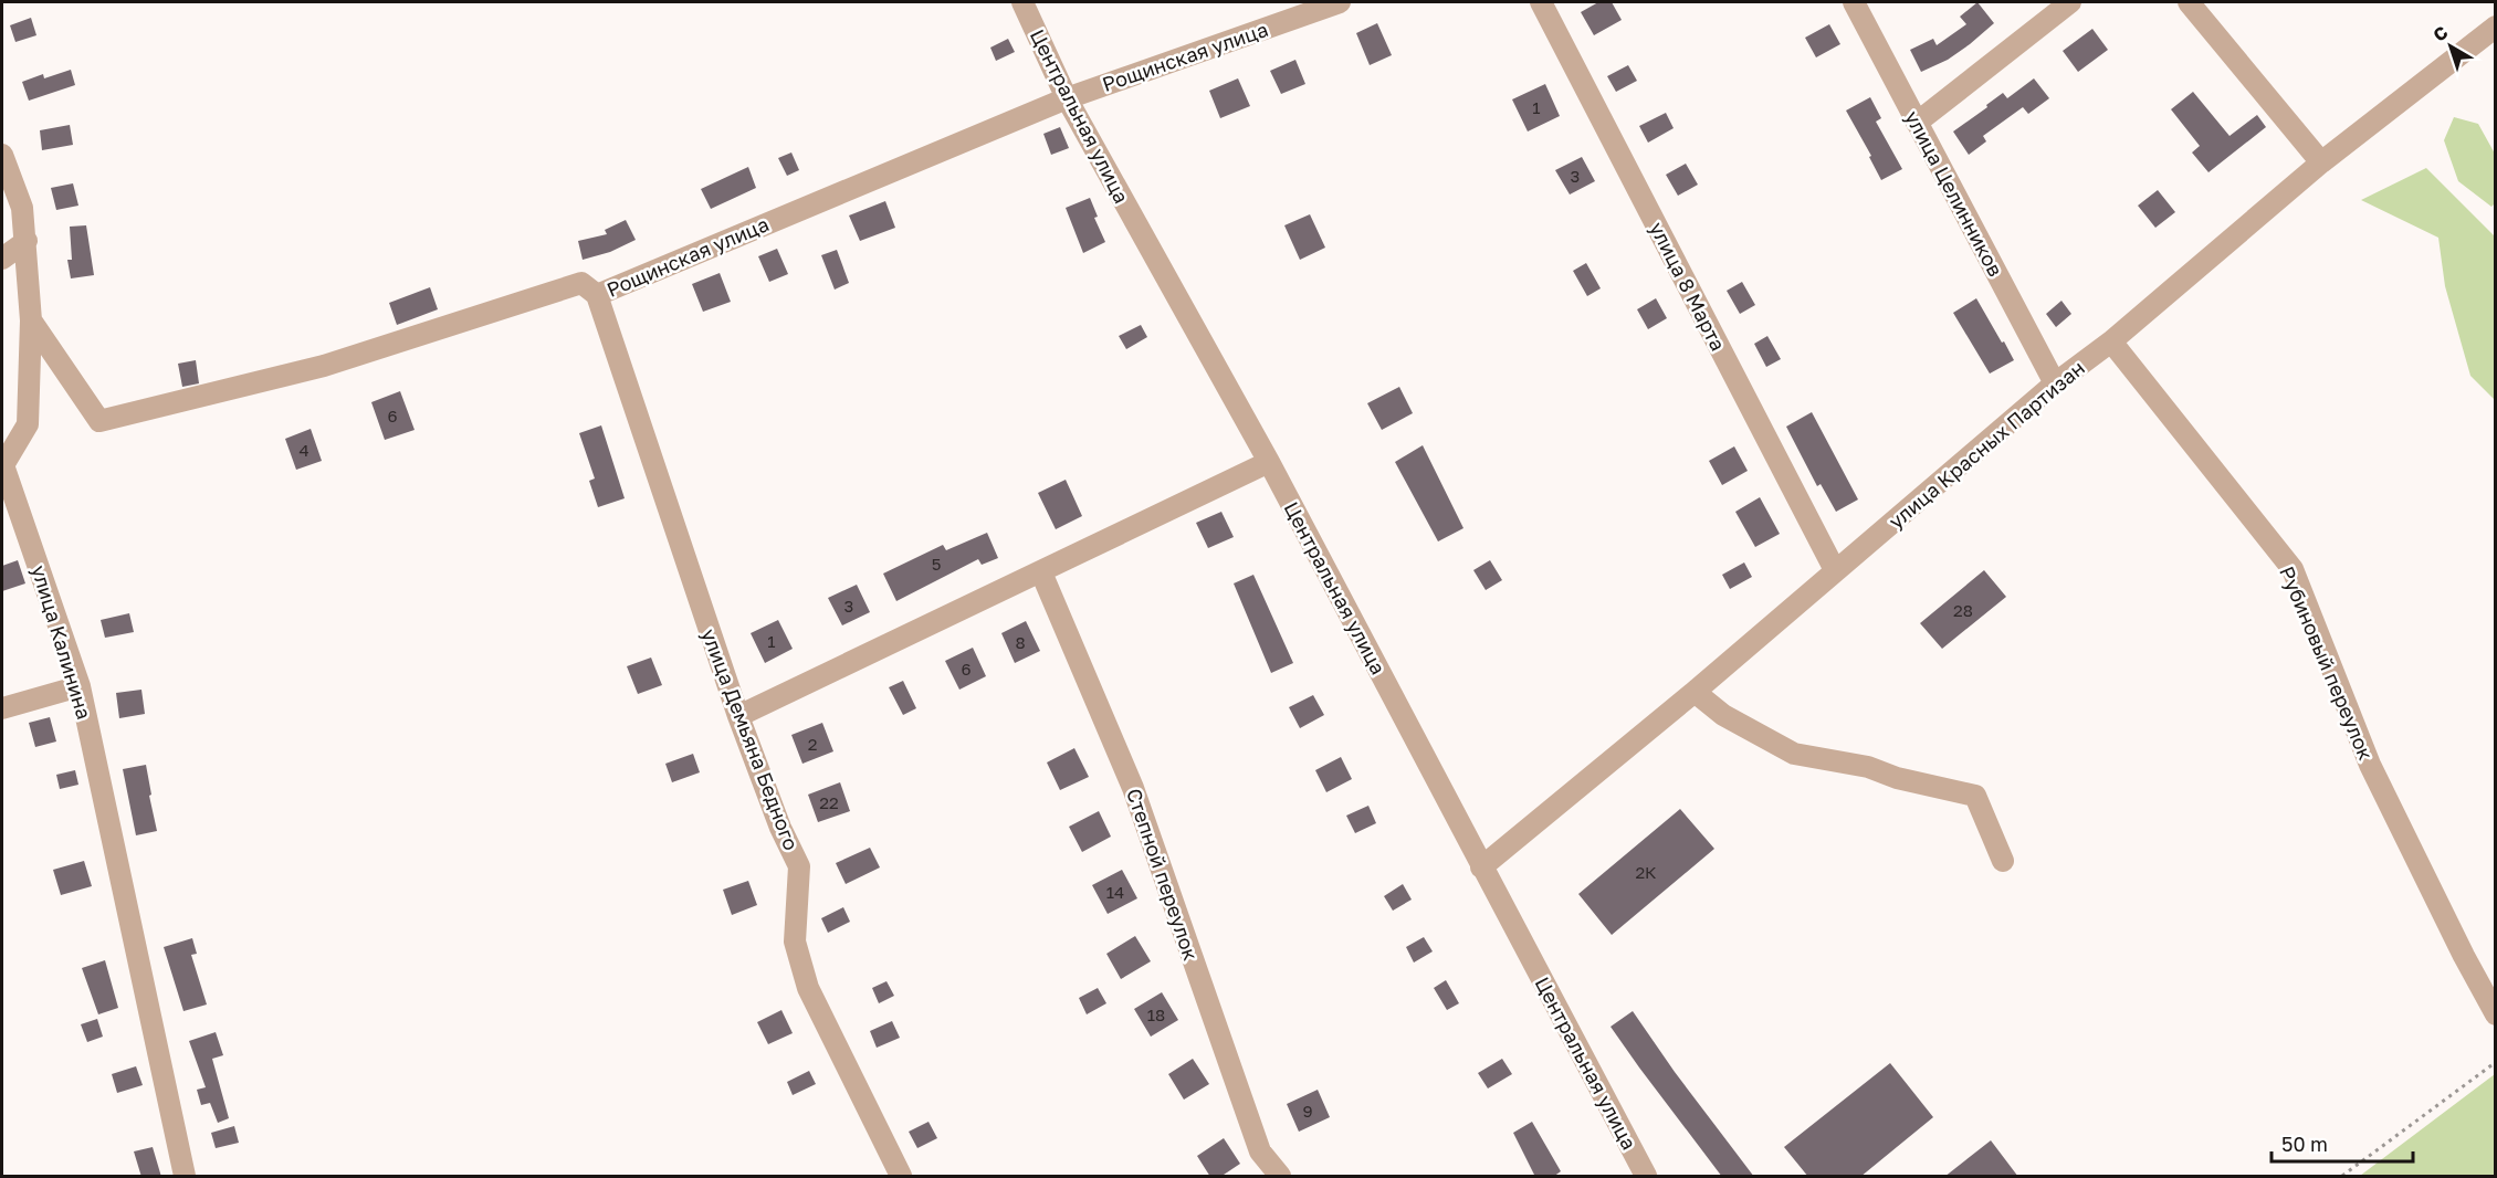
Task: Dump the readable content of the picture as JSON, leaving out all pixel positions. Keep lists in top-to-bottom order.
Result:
{
  "streets": {
    "street": [
      "Рощинская улица",
      "Центральная улица",
      "улица Целинников",
      "улица 8 Марта",
      "улица Красных Партизан",
      "улица Калинина",
      "Рубиновый переулок",
      "улица Демьяна Бедного",
      "Степной переулок"
    ]
  },
  "crossings": [
    ["Рощинская улица", "Центральная улица"],
    ["Рощинская улица", "улица Калинина"],
    ["Рощинская улица", "улица Демьяна Бедного"],
    ["Центральная улица", "улица Красных Партизан"],
    ["улица Целинников", "улица Красных Партизан"],
    ["улица 8 Марта", "улица Красных Партизан"],
    ["улица Красных Партизан", "Рубиновый переулок"]
  ],
  "house_numbers": [
    "1",
    "3",
    "6",
    "4",
    "5",
    "3",
    "28",
    "1",
    "8",
    "6",
    "2",
    "22",
    "2К",
    "14",
    "18",
    "9"
  ],
  "scale_bar": "50 m",
  "north": "top left"
}
